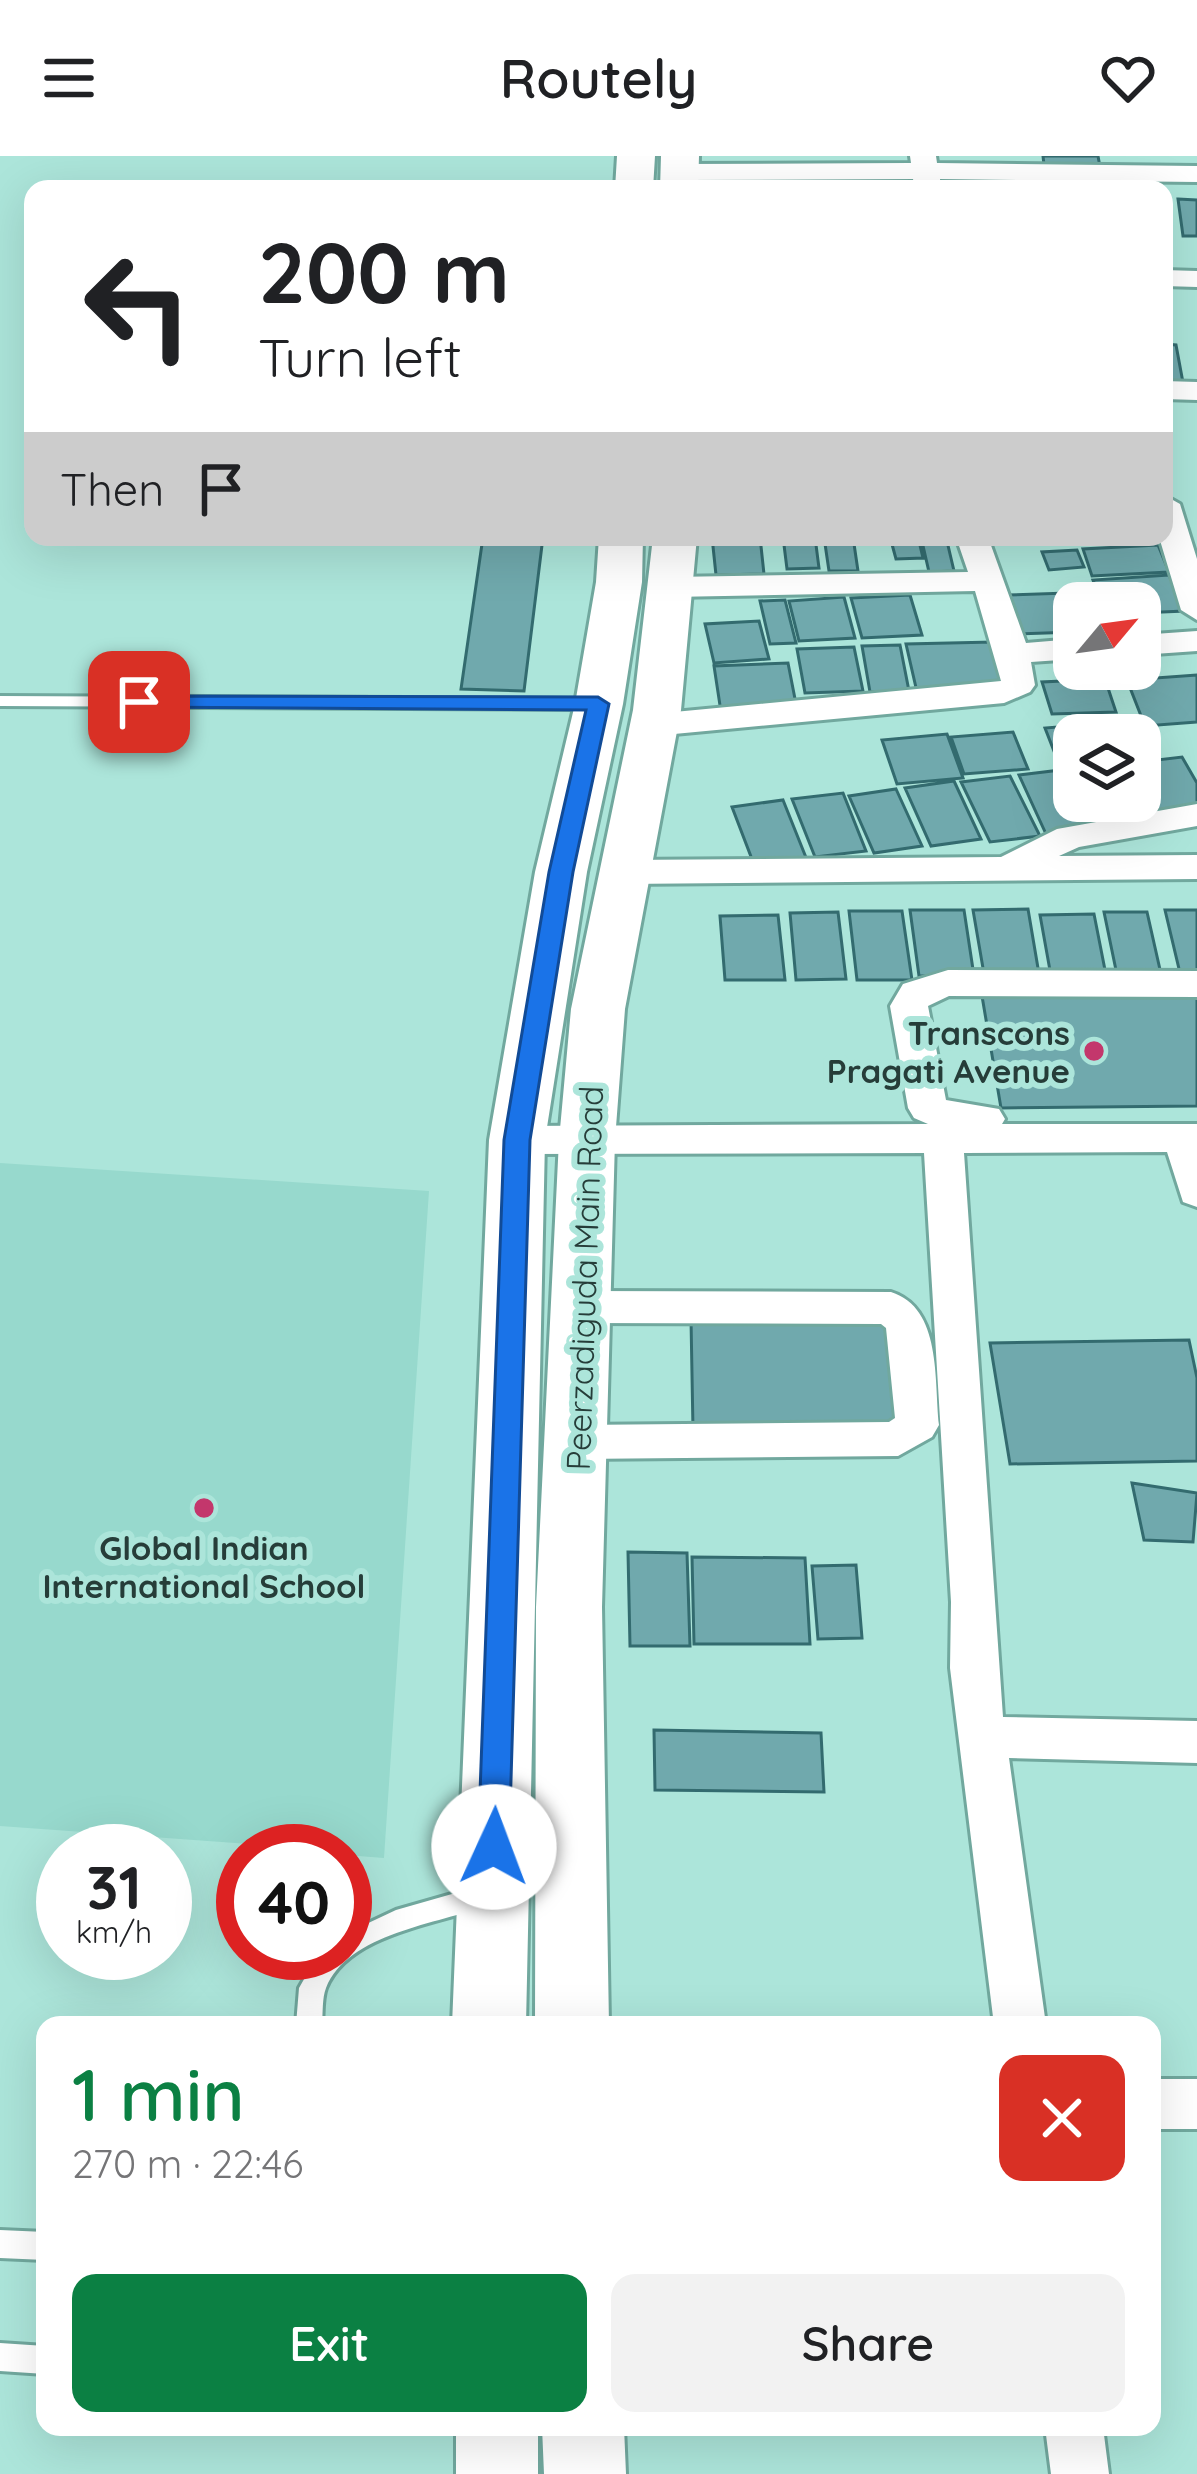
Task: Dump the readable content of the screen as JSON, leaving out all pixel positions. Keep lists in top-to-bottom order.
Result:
{
  "streets": {
    "street": ["Peerzadiguda Main Road"]
  },
  "places": ["Transcons Pragati Avenue", "Global Indian International School"],
  "north": "top right",
  "page": {
    "header": "Routely",
    "turn": ["200 m", "Turn left"],
    "then": "Then",
    "speed": "31 km/h",
    "limit": "40",
    "heading": ["1 min", "270 m · 22:46"],
    "buttons": ["Exit", "Share"]
  }
}
